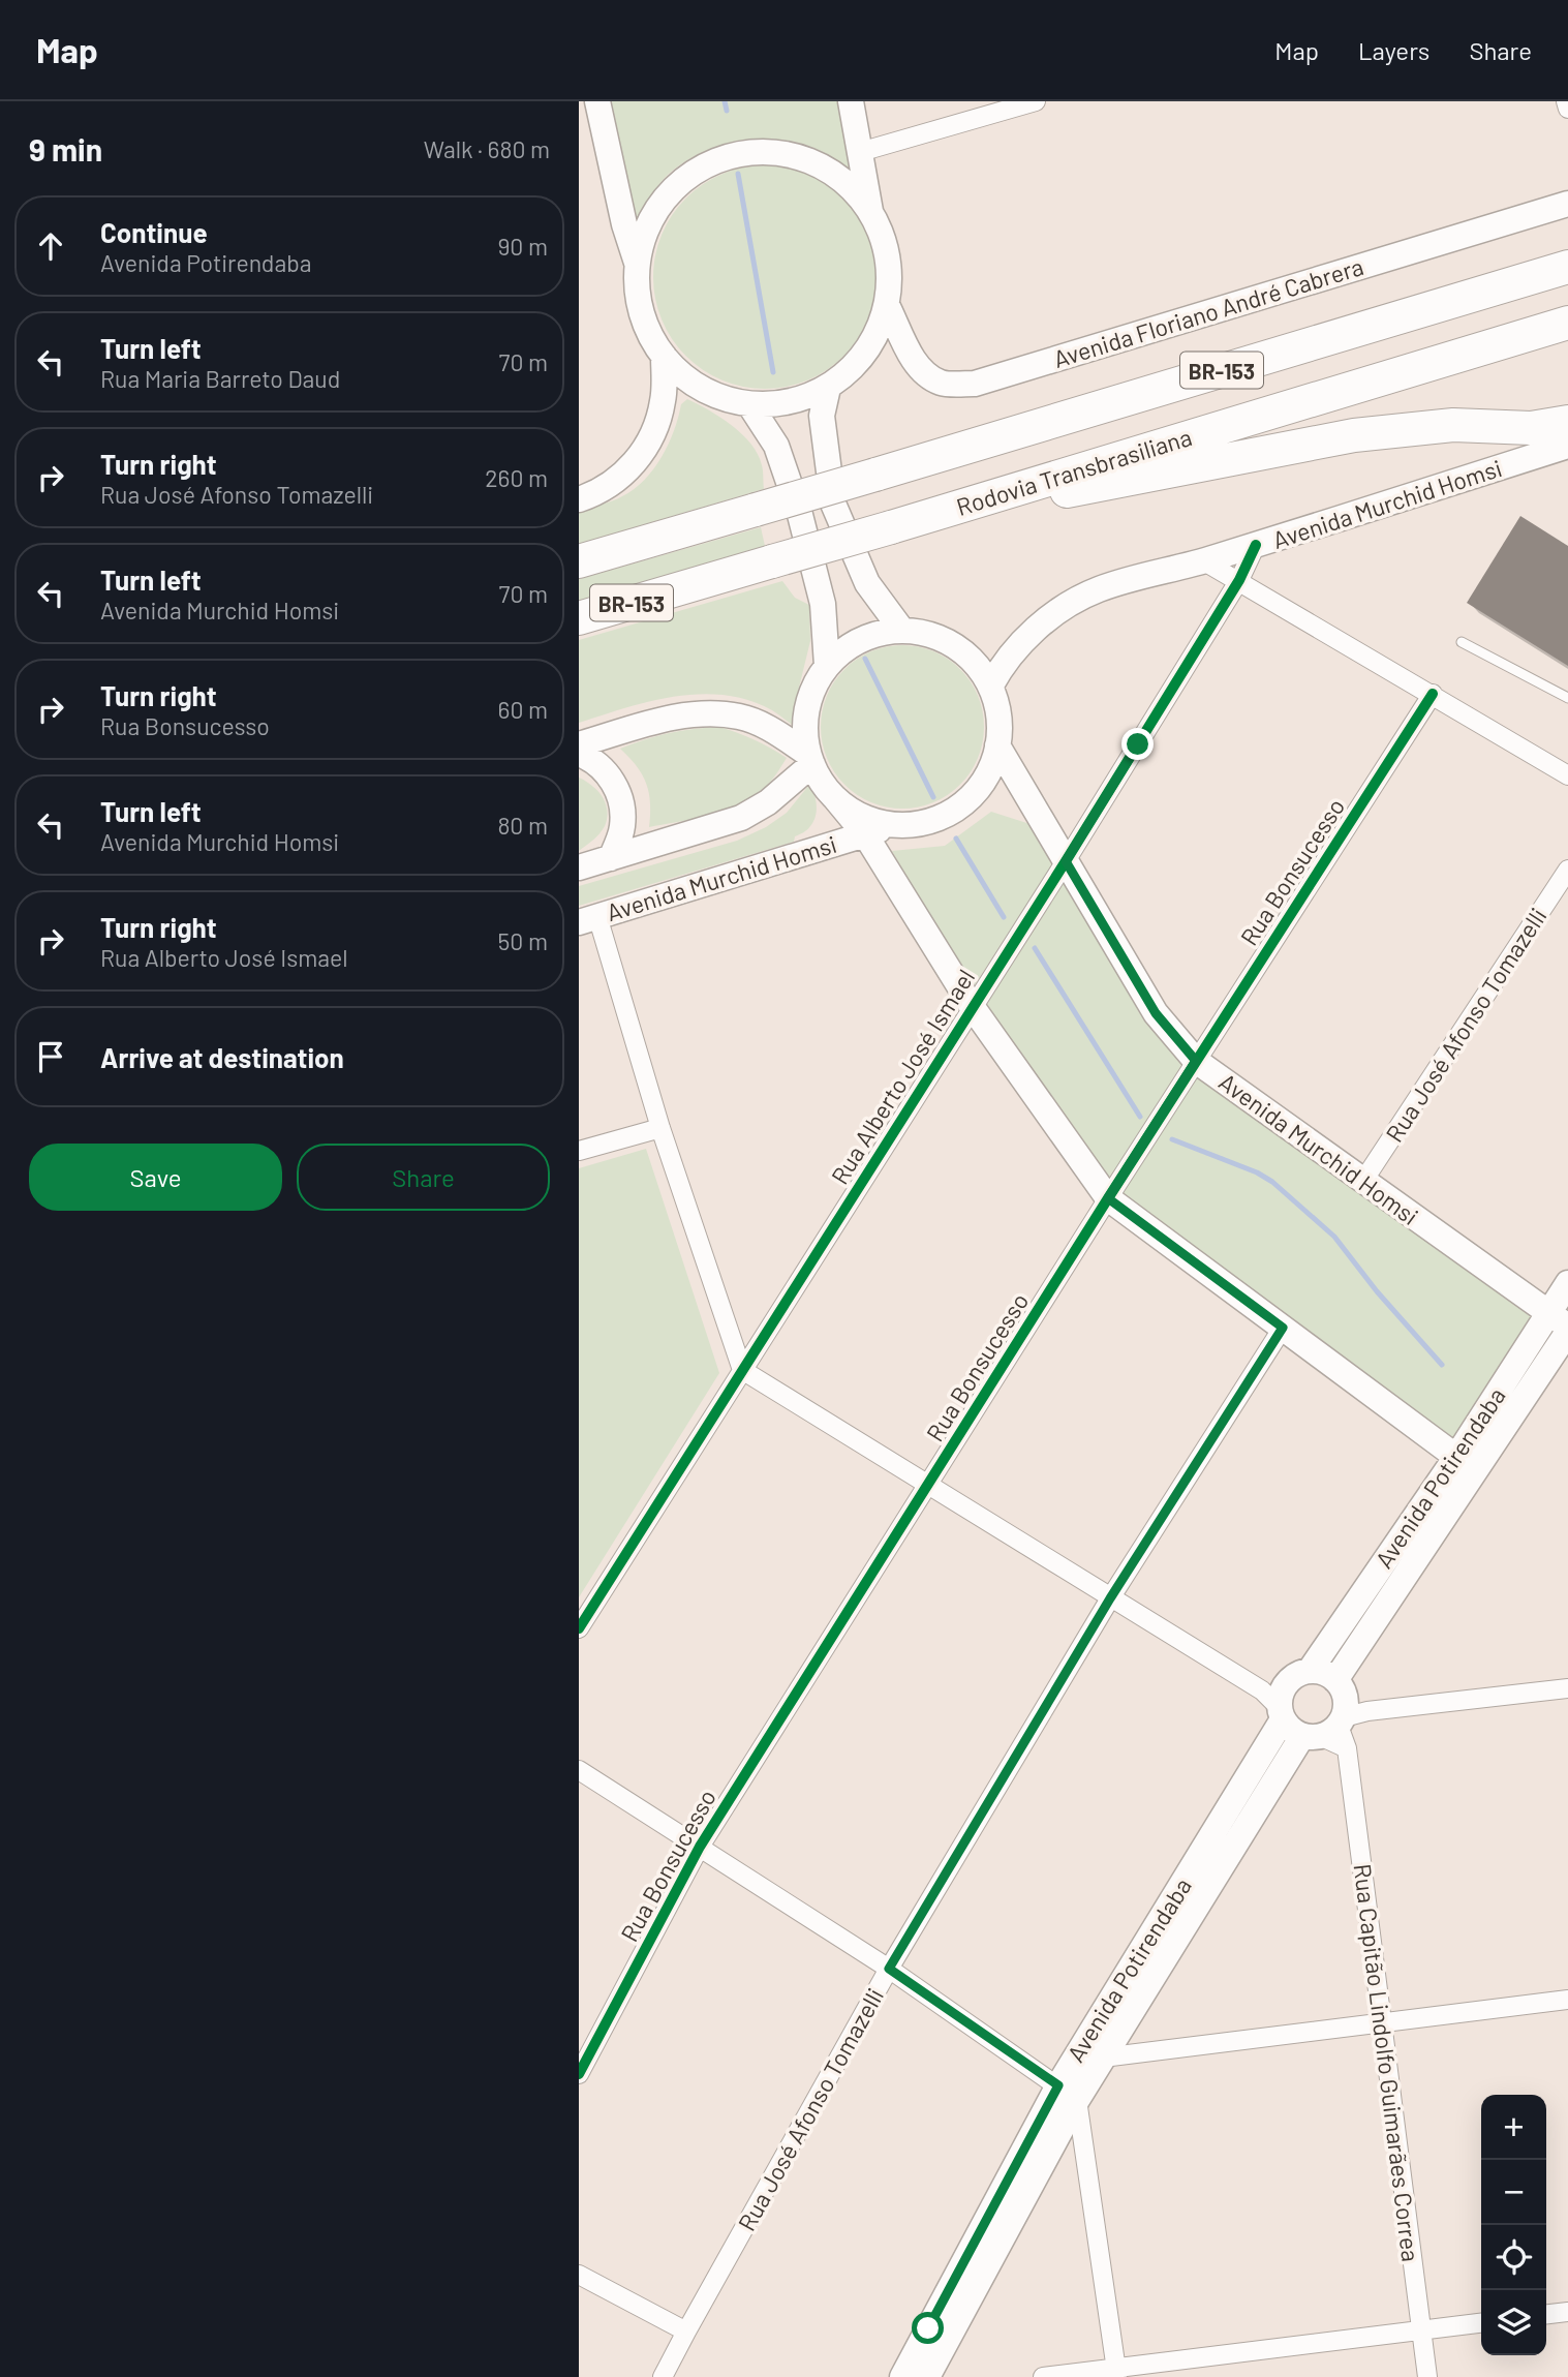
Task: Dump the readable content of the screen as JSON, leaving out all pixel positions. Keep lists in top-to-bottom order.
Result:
{
  "streets": {
    "highway": ["BR-153", "Rodovia Transbrasiliana"],
    "main road": ["Avenida Floriano André Cabrera", "Avenida Murchid Homsi", "Avenida Potirendaba"],
    "street": [
      "Rua Bonsucesso",
      "Rua José Afonso Tomazelli",
      "Rua Alberto José Ismael",
      "Rua Capitão Lindolfo Guimarães Correa"
    ]
  },
  "crossings": [
    ["Avenida Murchid Homsi", "Rua Bonsucesso"],
    ["Avenida Murchid Homsi", "Rua José Afonso Tomazelli"],
    ["Avenida Murchid Homsi", "Rua Alberto José Ismael"],
    ["Avenida Murchid Homsi", "Avenida Potirendaba"],
    ["Avenida Potirendaba", "Rua Capitão Lindolfo Guimarães Correa"]
  ],
  "page": {
    "header": "Map",
    "nav": ["Map", "Layers", "Share"],
    "heading": ["9 min", "Walk · 680 m"],
    "list": [
      ["Continue", "Avenida Potirendaba", "90 m"],
      ["Turn left", "Rua Maria Barreto Daud", "70 m"],
      ["Turn right", "Rua José Afonso Tomazelli", "260 m"],
      ["Turn left", "Avenida Murchid Homsi", "70 m"],
      ["Turn right", "Rua Bonsucesso", "60 m"],
      ["Turn left", "Avenida Murchid Homsi", "80 m"],
      ["Turn right", "Rua Alberto José Ismael", "50 m"],
      "Arrive at destination"
    ],
    "buttons": ["Save", "Share"],
    "map_buttons": ["+", "−"]
  }
}
